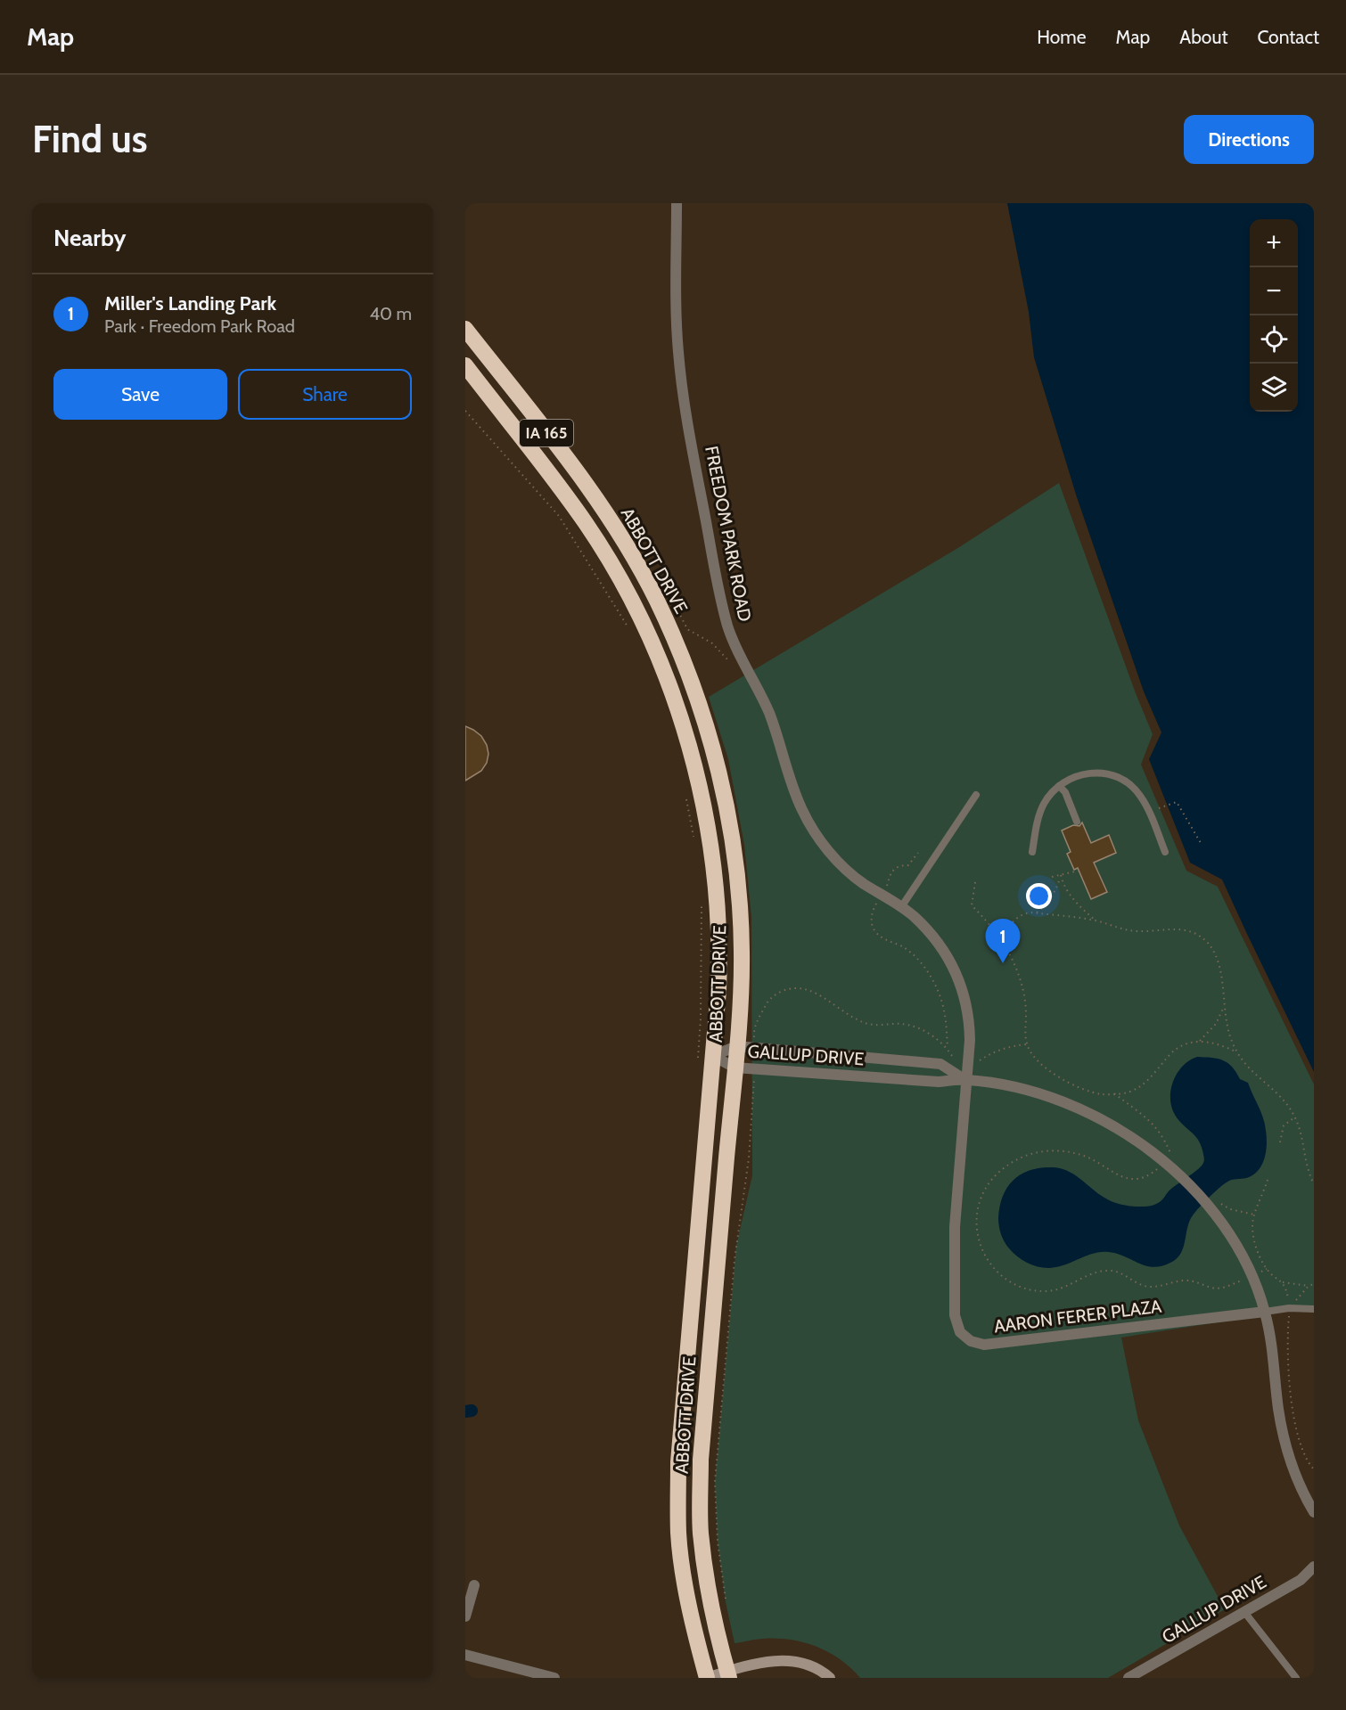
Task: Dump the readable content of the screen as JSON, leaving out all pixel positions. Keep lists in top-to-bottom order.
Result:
{
  "streets": {
    "highway": ["IA 165", "ABBOTT DRIVE"],
    "street": ["FREEDOM PARK ROAD", "GALLUP DRIVE", "AARON FERER PLAZA"]
  },
  "crossings": [
    ["FREEDOM PARK ROAD", "GALLUP DRIVE"],
    ["FREEDOM PARK ROAD", "AARON FERER PLAZA"],
    ["ABBOTT DRIVE", "GALLUP DRIVE"],
    ["GALLUP DRIVE", "AARON FERER PLAZA"]
  ],
  "page": {
    "header": "Map",
    "nav": [
      "Home",
      "Map",
      "About",
      "Contact"
    ],
    "buttons": [
      "Directions",
      ["Save", "Share"]
    ],
    "title": "Find us",
    "heading": "Nearby",
    "map_buttons": ["+", "−"],
    "list": [
      {
        "mark": "1",
        "name": "Miller's Landing Park",
        "note": "Park · Freedom Park Road",
        "value": "40 m"
      }
    ],
    "pins": "1"
  }
}
